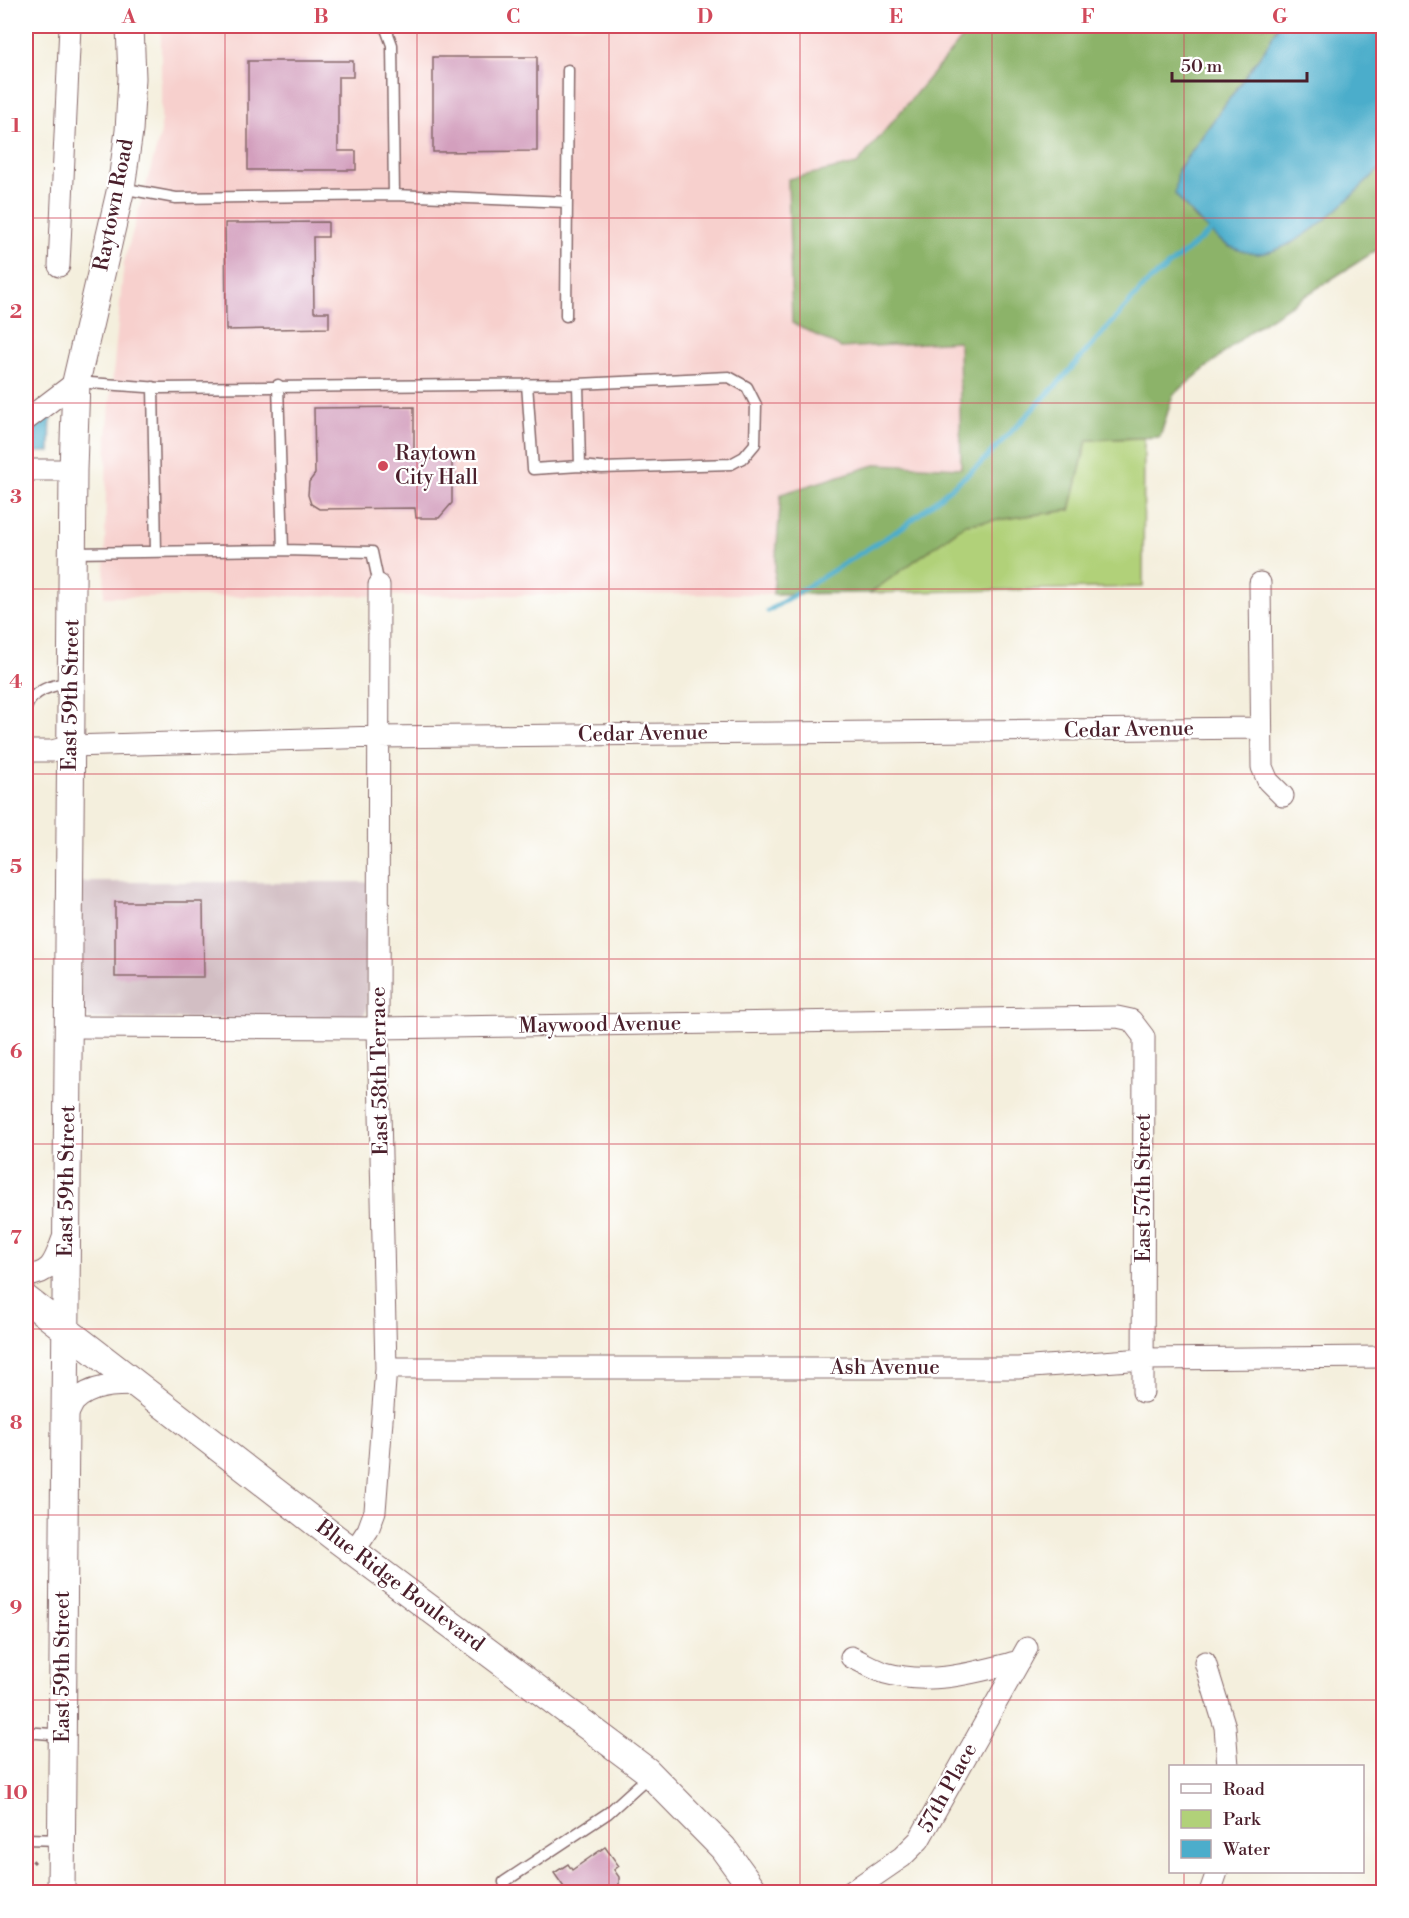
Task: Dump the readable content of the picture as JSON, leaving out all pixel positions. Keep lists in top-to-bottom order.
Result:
{
  "streets": {
    "street": [
      "Raytown Road",
      "East 59th Street",
      "Cedar Avenue",
      "Maywood Avenue",
      "East 58th Terrace",
      "East 57th Street",
      "Ash Avenue",
      "Blue Ridge Boulevard",
      "57th Place"
    ]
  },
  "crossings": [
    ["Raytown Road", "East 59th Street"],
    ["East 59th Street", "Cedar Avenue"],
    ["East 59th Street", "Maywood Avenue"],
    ["East 59th Street", "Blue Ridge Boulevard"],
    ["Cedar Avenue", "East 58th Terrace"],
    ["Maywood Avenue", "East 58th Terrace"],
    ["Maywood Avenue", "East 57th Street"],
    ["East 58th Terrace", "Ash Avenue"],
    ["East 58th Terrace", "Blue Ridge Boulevard"],
    ["East 57th Street", "Ash Avenue"]
  ],
  "places": ["Raytown City Hall"],
  "legend": ["Road", "Park", "Water"],
  "scale_bar": "50 m",
  "grid": {
    "columns": [
      "A",
      "B",
      "C",
      "D",
      "E",
      "F",
      "G"
    ],
    "rows": [
      "1",
      "2",
      "3",
      "4",
      "5",
      "6",
      "7",
      "8",
      "9",
      "10"
    ]
  }
}
